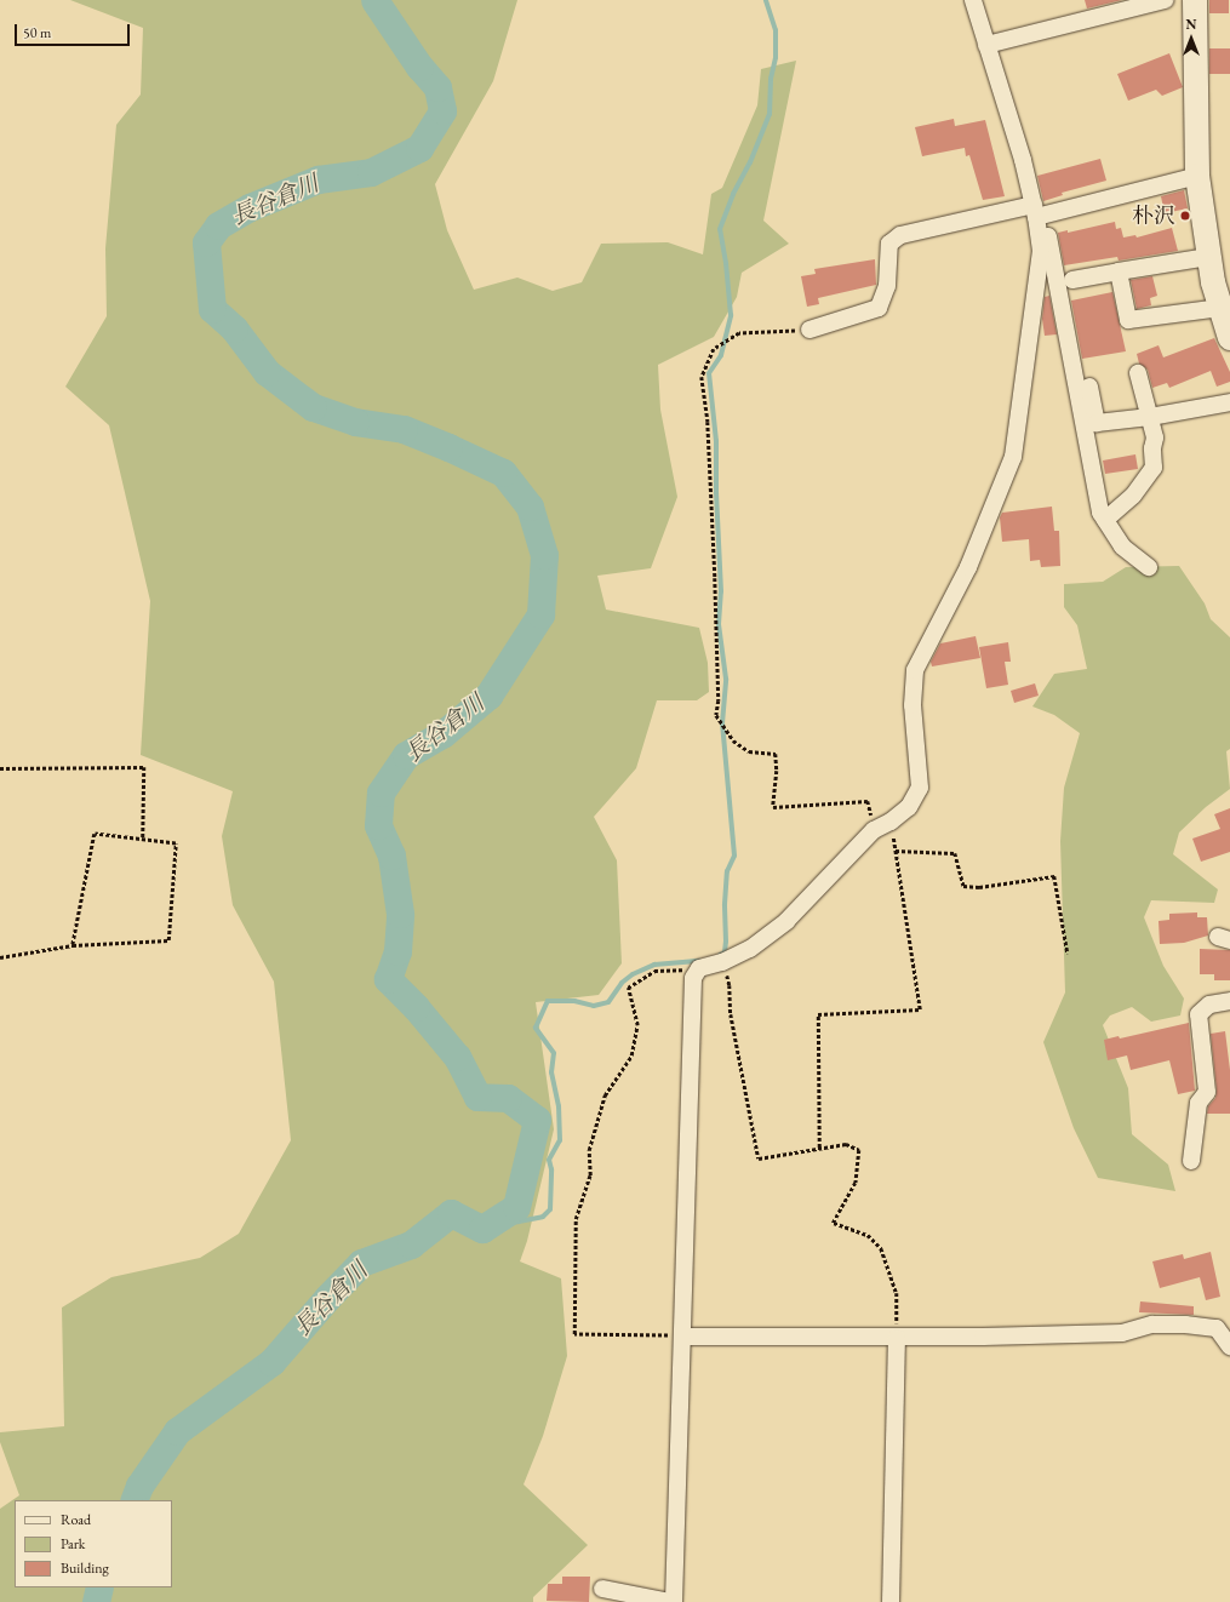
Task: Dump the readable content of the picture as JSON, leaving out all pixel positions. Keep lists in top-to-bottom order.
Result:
{
  "water": ["長谷倉川"],
  "places": ["朴沢"],
  "legend": ["Road", "Park", "Building"],
  "scale_bar": "50 m",
  "north": "top"
}
